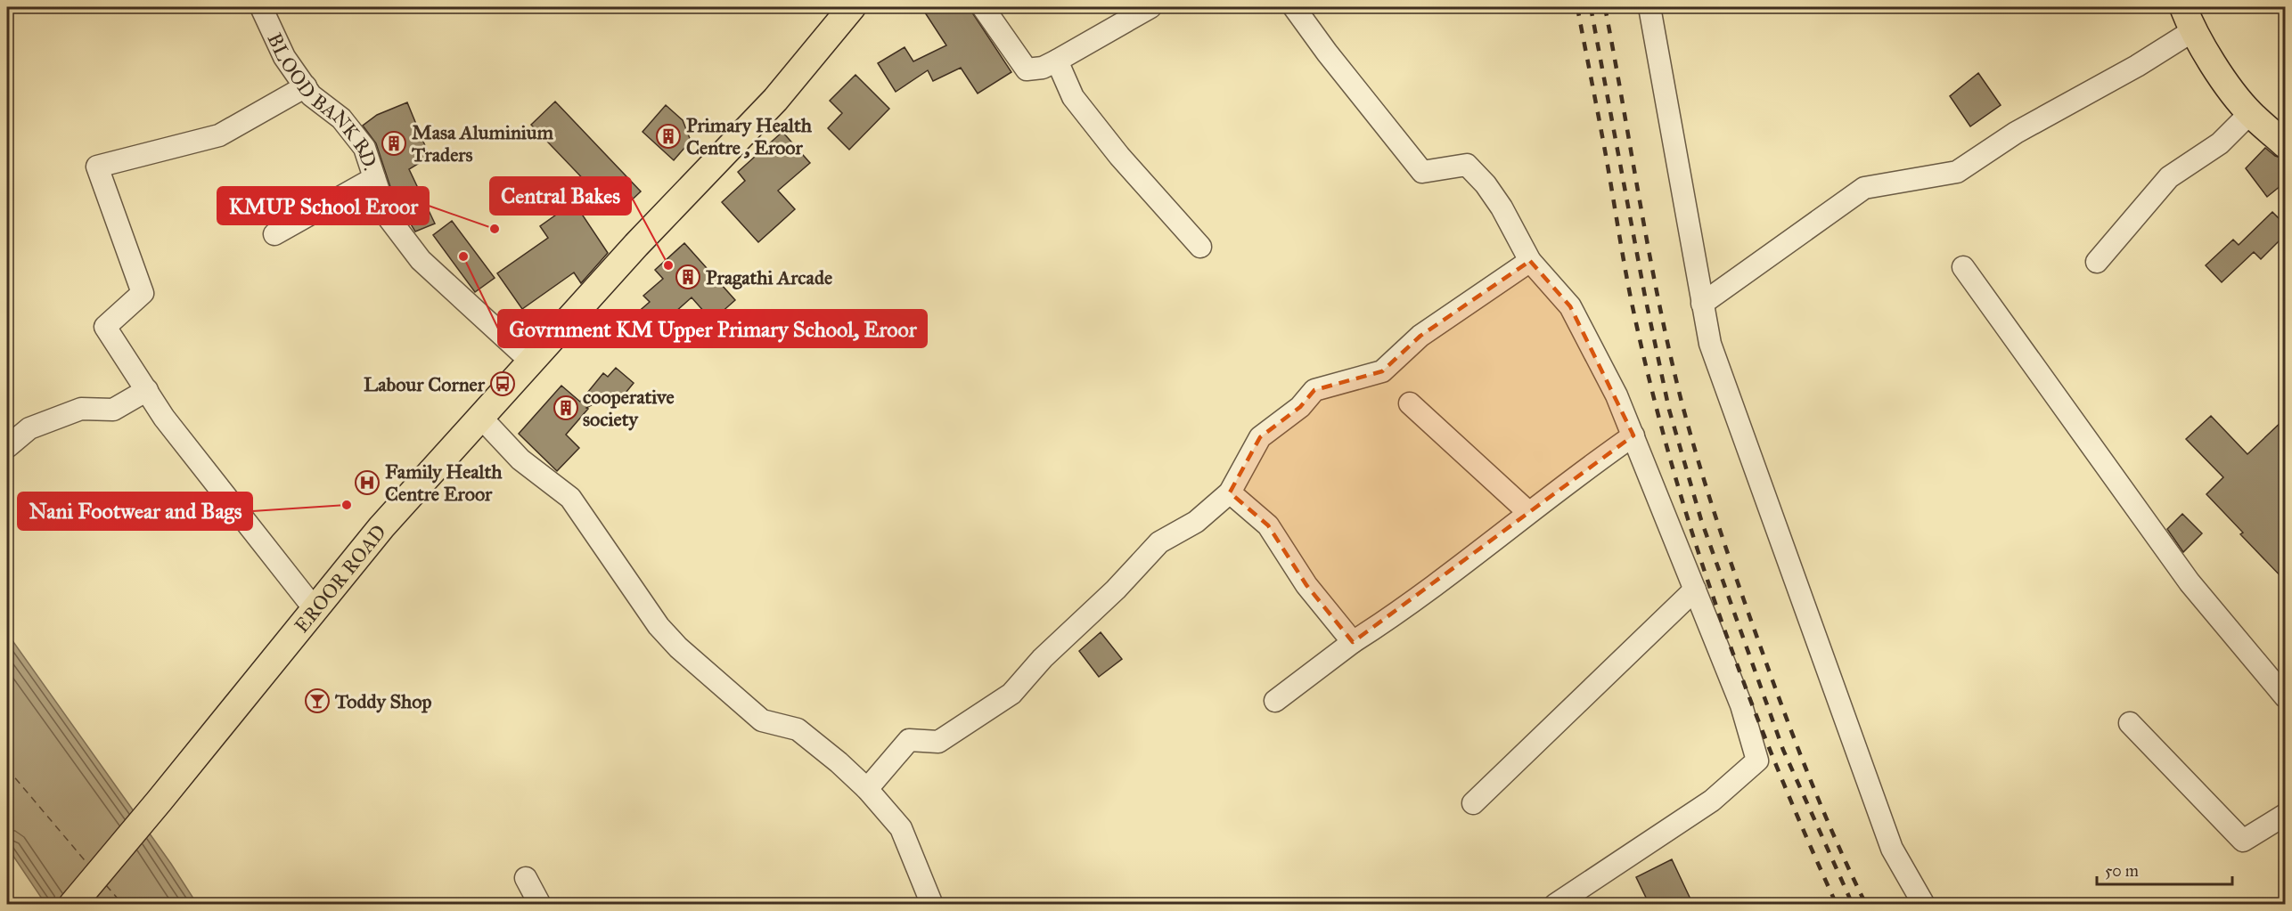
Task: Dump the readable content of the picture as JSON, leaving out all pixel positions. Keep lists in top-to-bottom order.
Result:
{
  "streets": {
    "main road": ["EROOR ROAD"],
    "street": ["BLOOD BANK RD."]
  },
  "crossings": [
    ["BLOOD BANK RD.", "EROOR ROAD"]
  ],
  "places": {
    "building": [
      "Primary Health Centre , Eroor",
      "Masa Aluminium Traders",
      "Pragathi Arcade",
      "cooperative society"
    ],
    "other": [
      "KMUP School Eroor",
      "Govrnment KM Upper Primary School, Eroor",
      "Central Bakes",
      "Nani Footwear and Bags"
    ],
    "bus stop": ["Labour Corner"],
    "hospital": ["Family Health Centre Eroor"],
    "bar": ["Toddy Shop"]
  },
  "scale_bar": "50 m"
}
